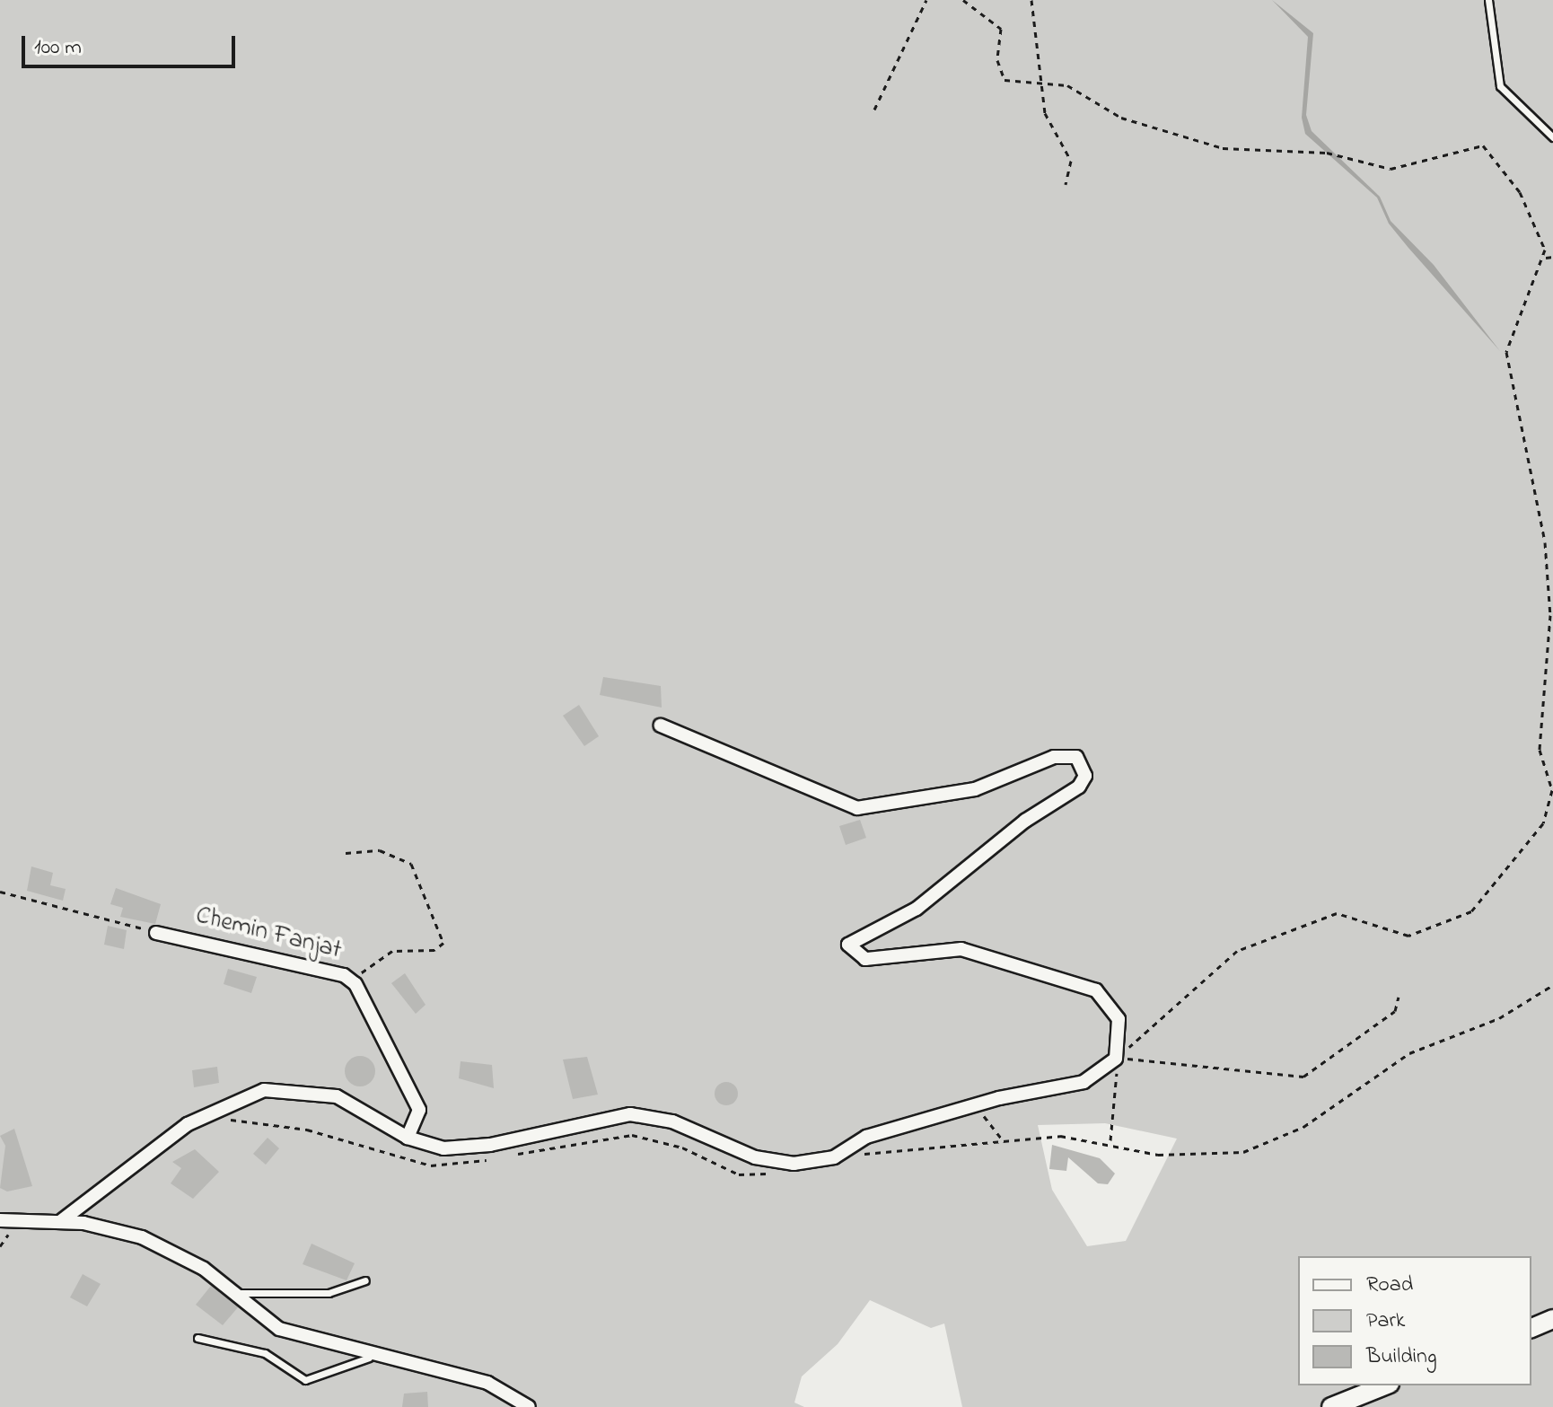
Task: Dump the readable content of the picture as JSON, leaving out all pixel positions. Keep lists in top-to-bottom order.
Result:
{
  "streets": {
    "street": ["Chemin Fanjat"]
  },
  "legend": ["Road", "Park", "Building"],
  "scale_bar": "100 m"
}
